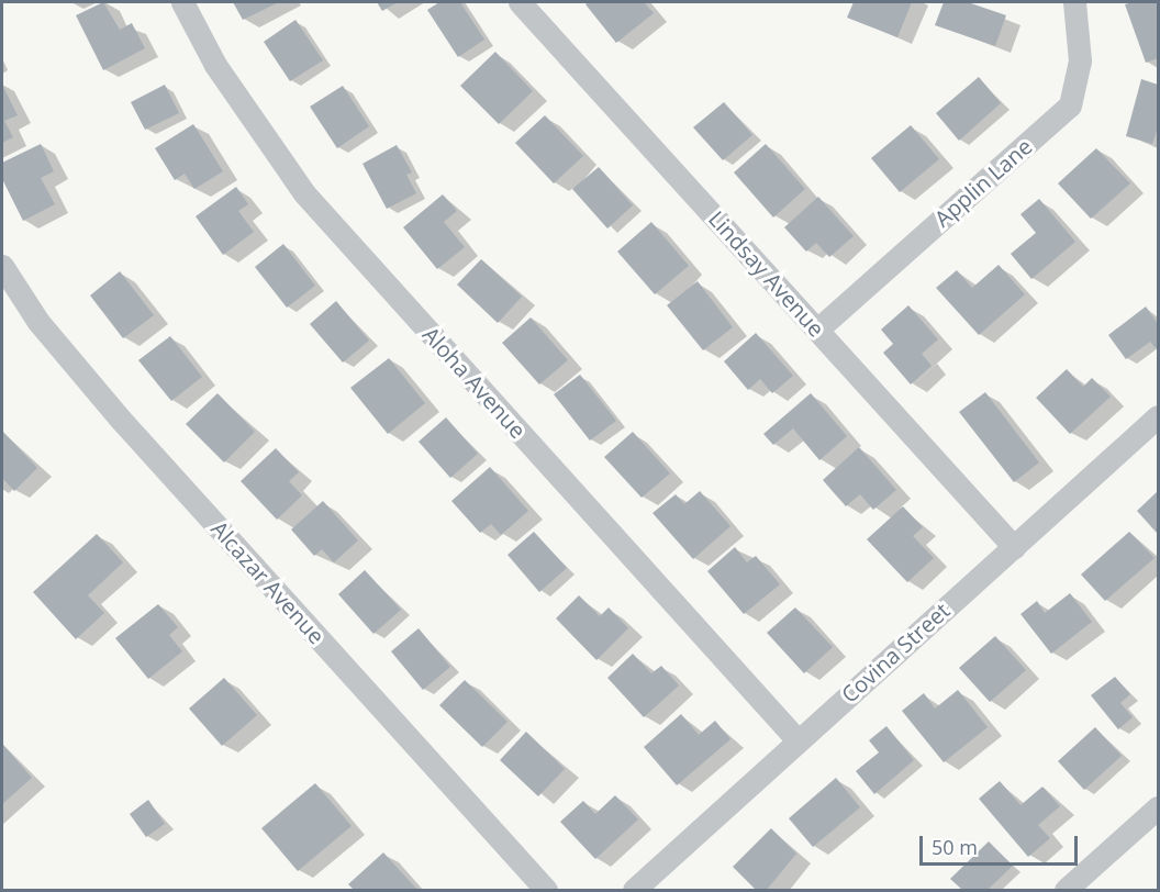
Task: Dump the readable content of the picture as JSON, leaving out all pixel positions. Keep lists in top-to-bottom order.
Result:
{
  "streets": {
    "street": [
      "Applin Lane",
      "Lindsay Avenue",
      "Aloha Avenue",
      "Alcazar Avenue",
      "Covina Street"
    ]
  },
  "crossings": [
    ["Applin Lane", "Lindsay Avenue"],
    ["Lindsay Avenue", "Covina Street"],
    ["Aloha Avenue", "Covina Street"]
  ],
  "scale_bar": "50 m"
}
